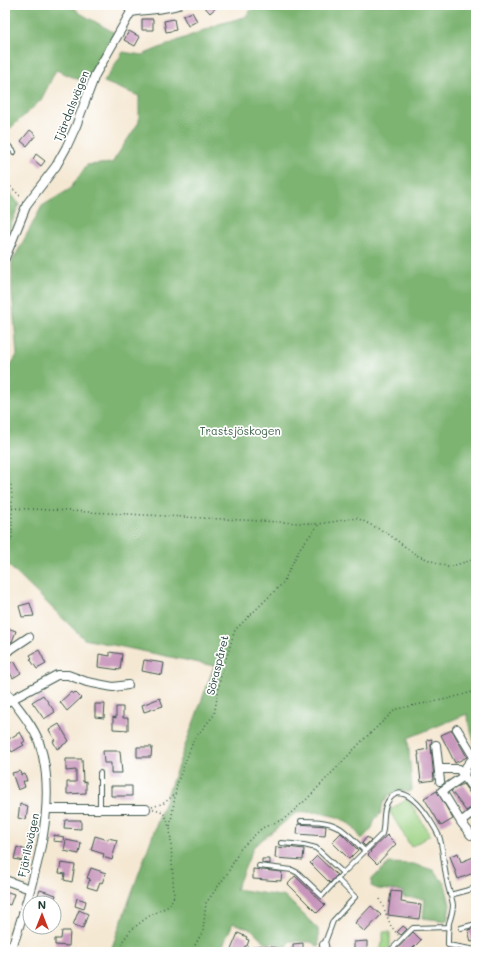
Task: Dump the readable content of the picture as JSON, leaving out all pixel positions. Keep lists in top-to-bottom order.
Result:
{
  "streets": {
    "street": ["Tjärdalsvägen", "Fjärilsvägen"],
    "path": ["Söraspåret"]
  },
  "parks": ["Trastsjöskogen"],
  "north": "top"
}
